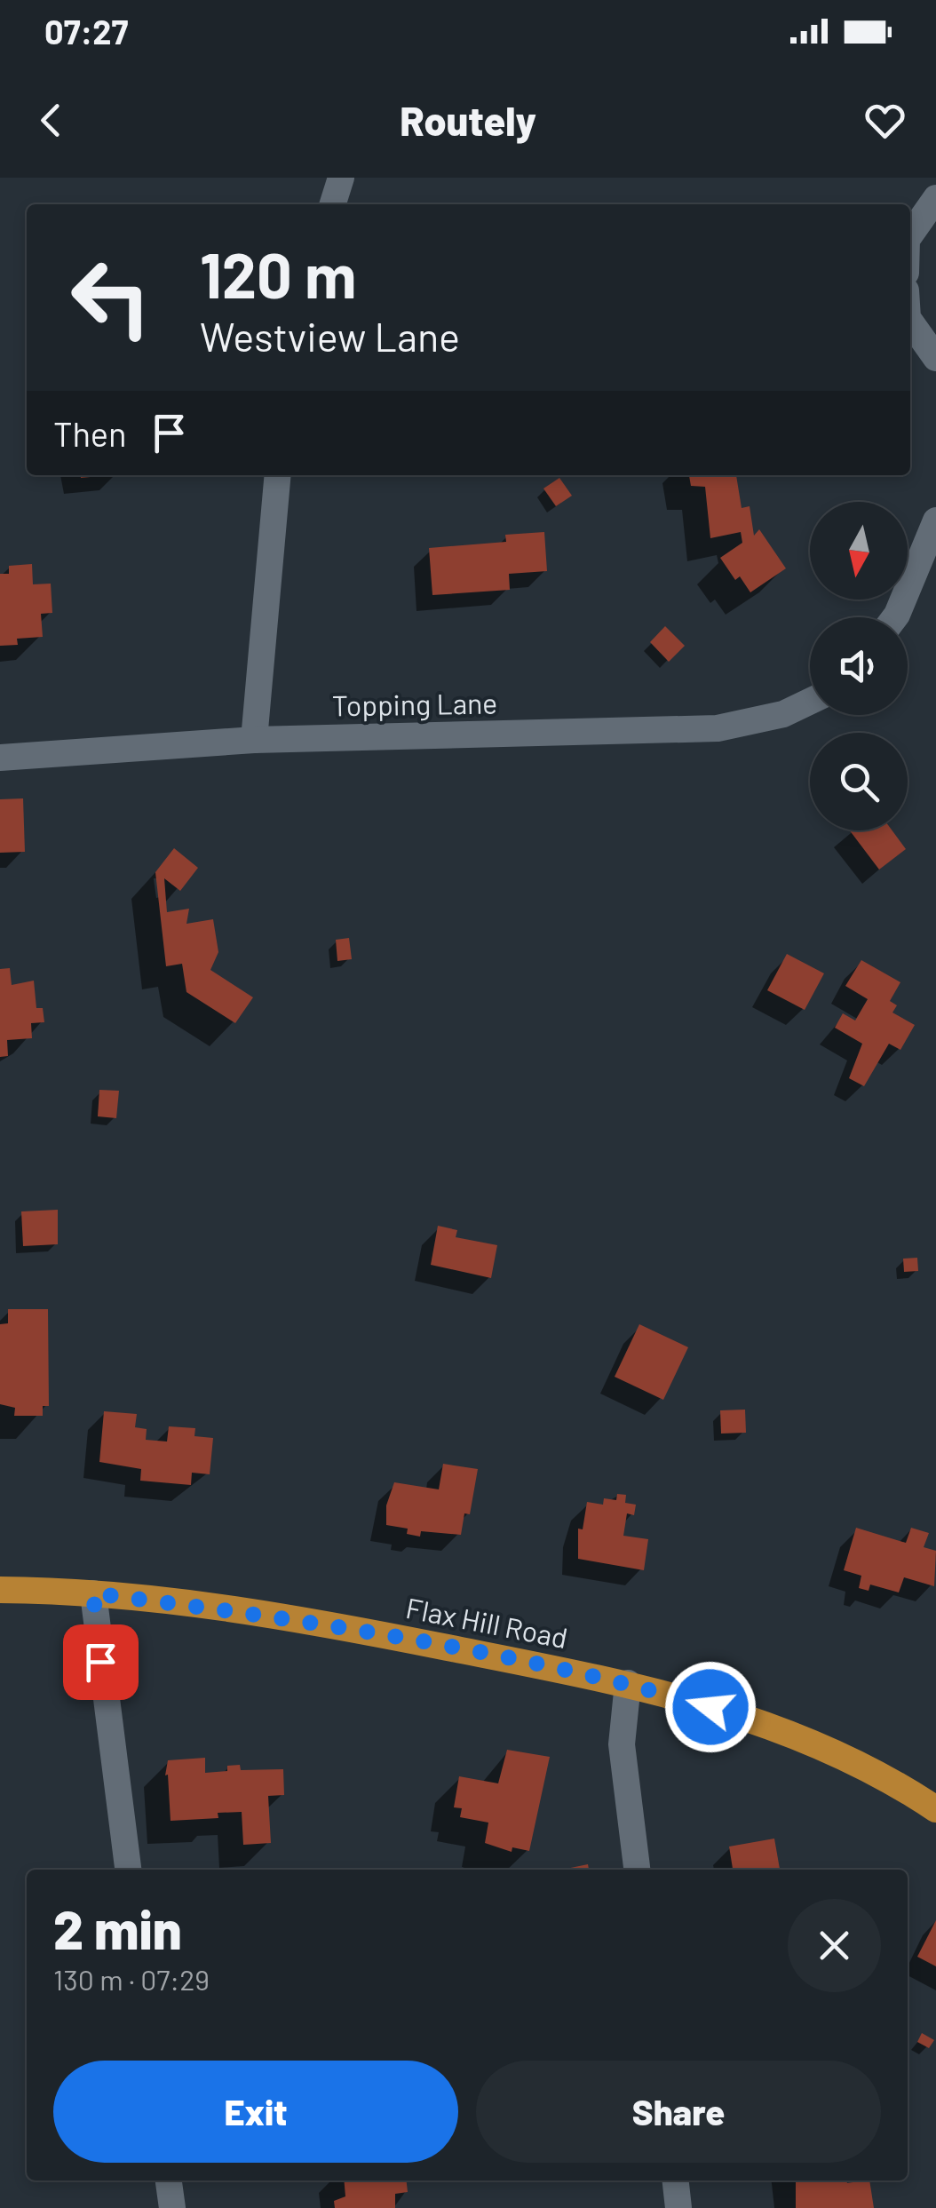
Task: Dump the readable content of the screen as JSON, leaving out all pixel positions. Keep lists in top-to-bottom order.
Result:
{
  "streets": {
    "main road": ["Flax Hill Road"],
    "street": ["Topping Lane"]
  },
  "north": "bottom",
  "page": {
    "status": "07:27",
    "header": "Routely",
    "turn": ["120 m", "Westview Lane"],
    "then": "Then",
    "heading": ["2 min", "130 m · 07:29"],
    "buttons": ["Exit", "Share"]
  }
}
